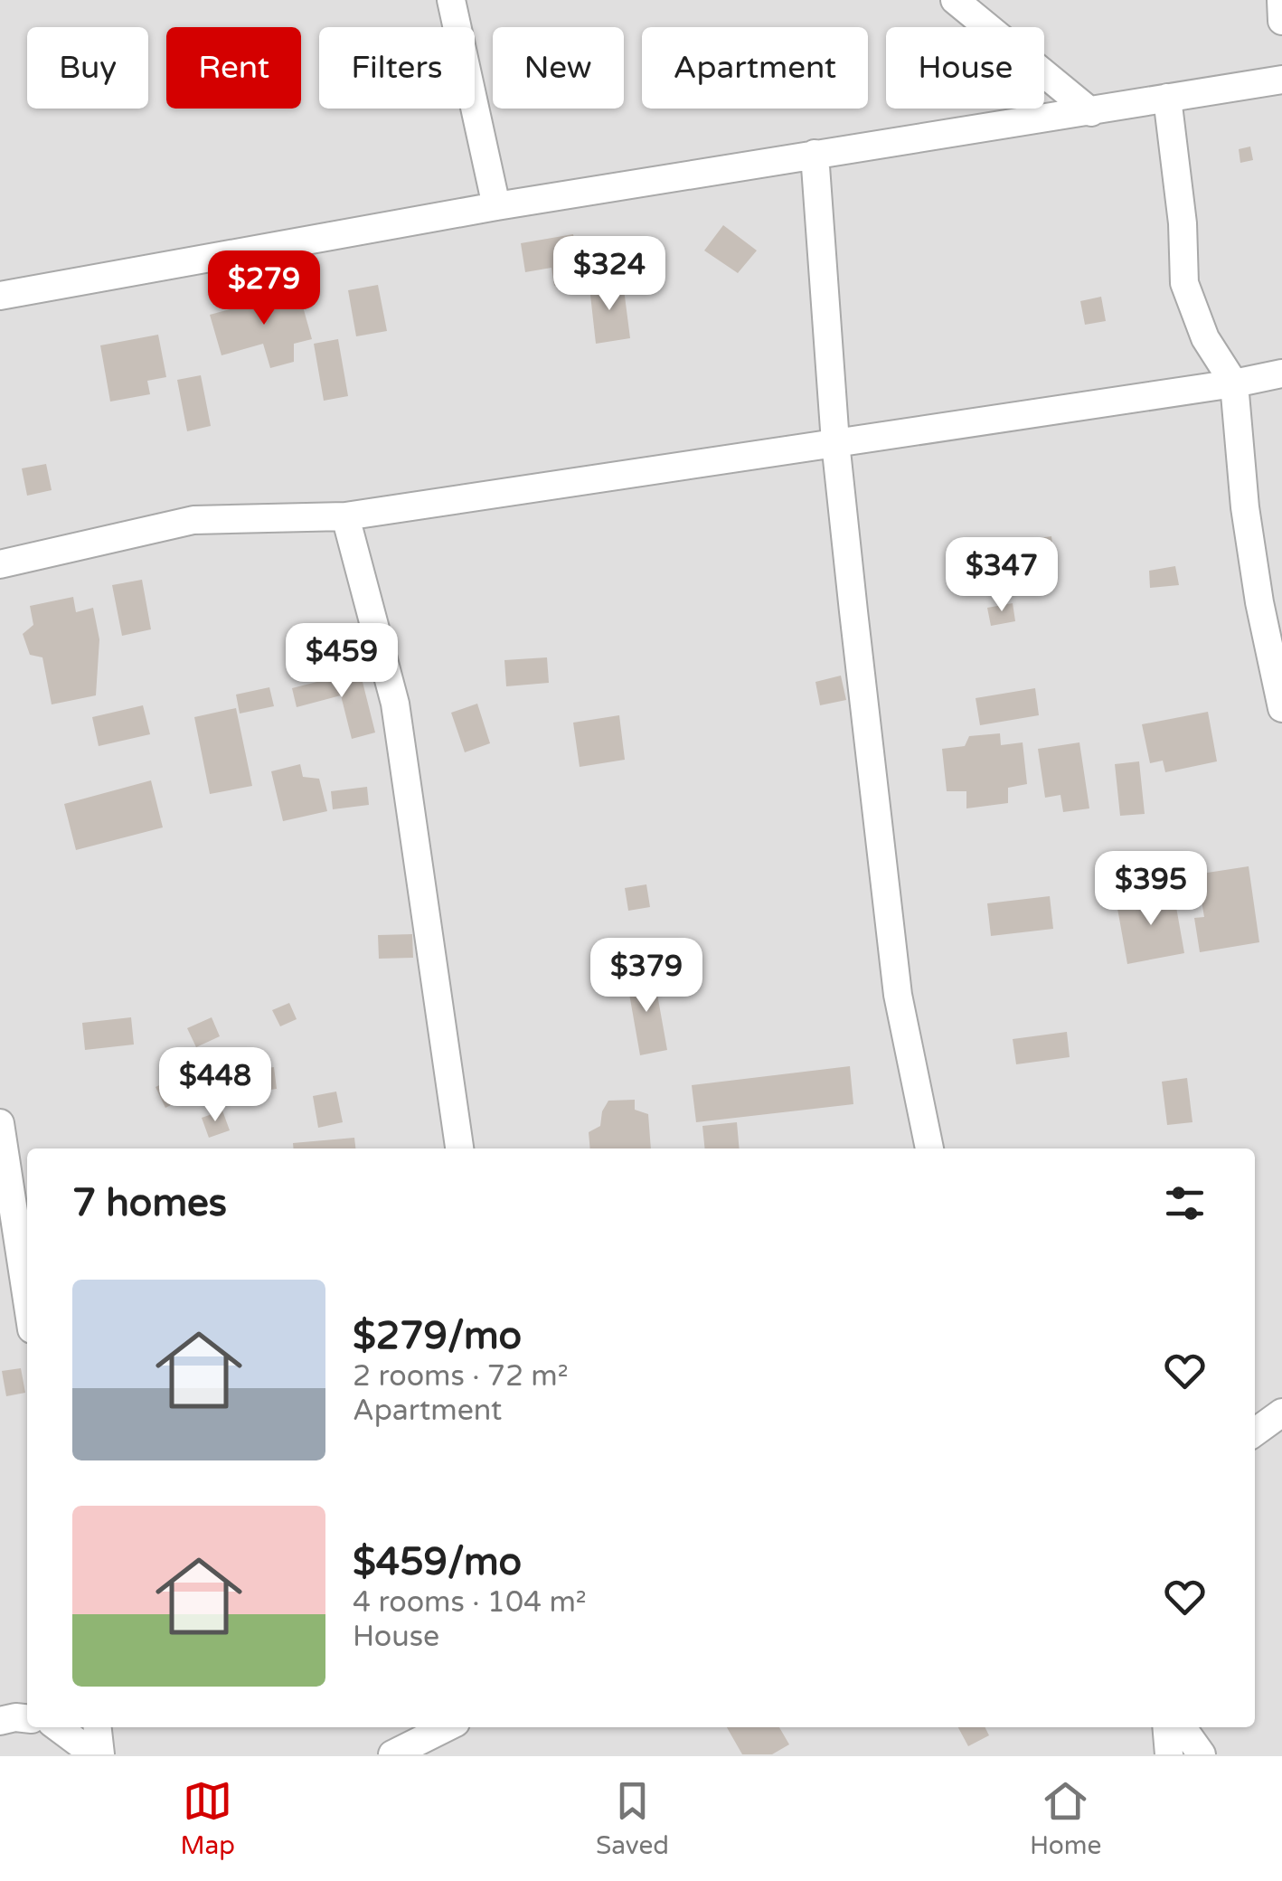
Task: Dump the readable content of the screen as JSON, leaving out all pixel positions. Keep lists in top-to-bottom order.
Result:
{
  "page": {
    "chip": [
      "Buy",
      "Rent",
      "Filters",
      "New",
      "Apartment",
      "House"
    ],
    "price": [
      "$324",
      "$279",
      "$347",
      "$459",
      "$395",
      "$379",
      "$448"
    ],
    "heading": "7 homes",
    "list": [
      {
        "name": "$279/mo",
        "note": "2 rooms · 72 m² · Apartment"
      },
      {
        "name": "$459/mo",
        "note": "4 rooms · 104 m² · House"
      }
    ],
    "tabs": ["Map", "Saved", "Home"]
  }
}
